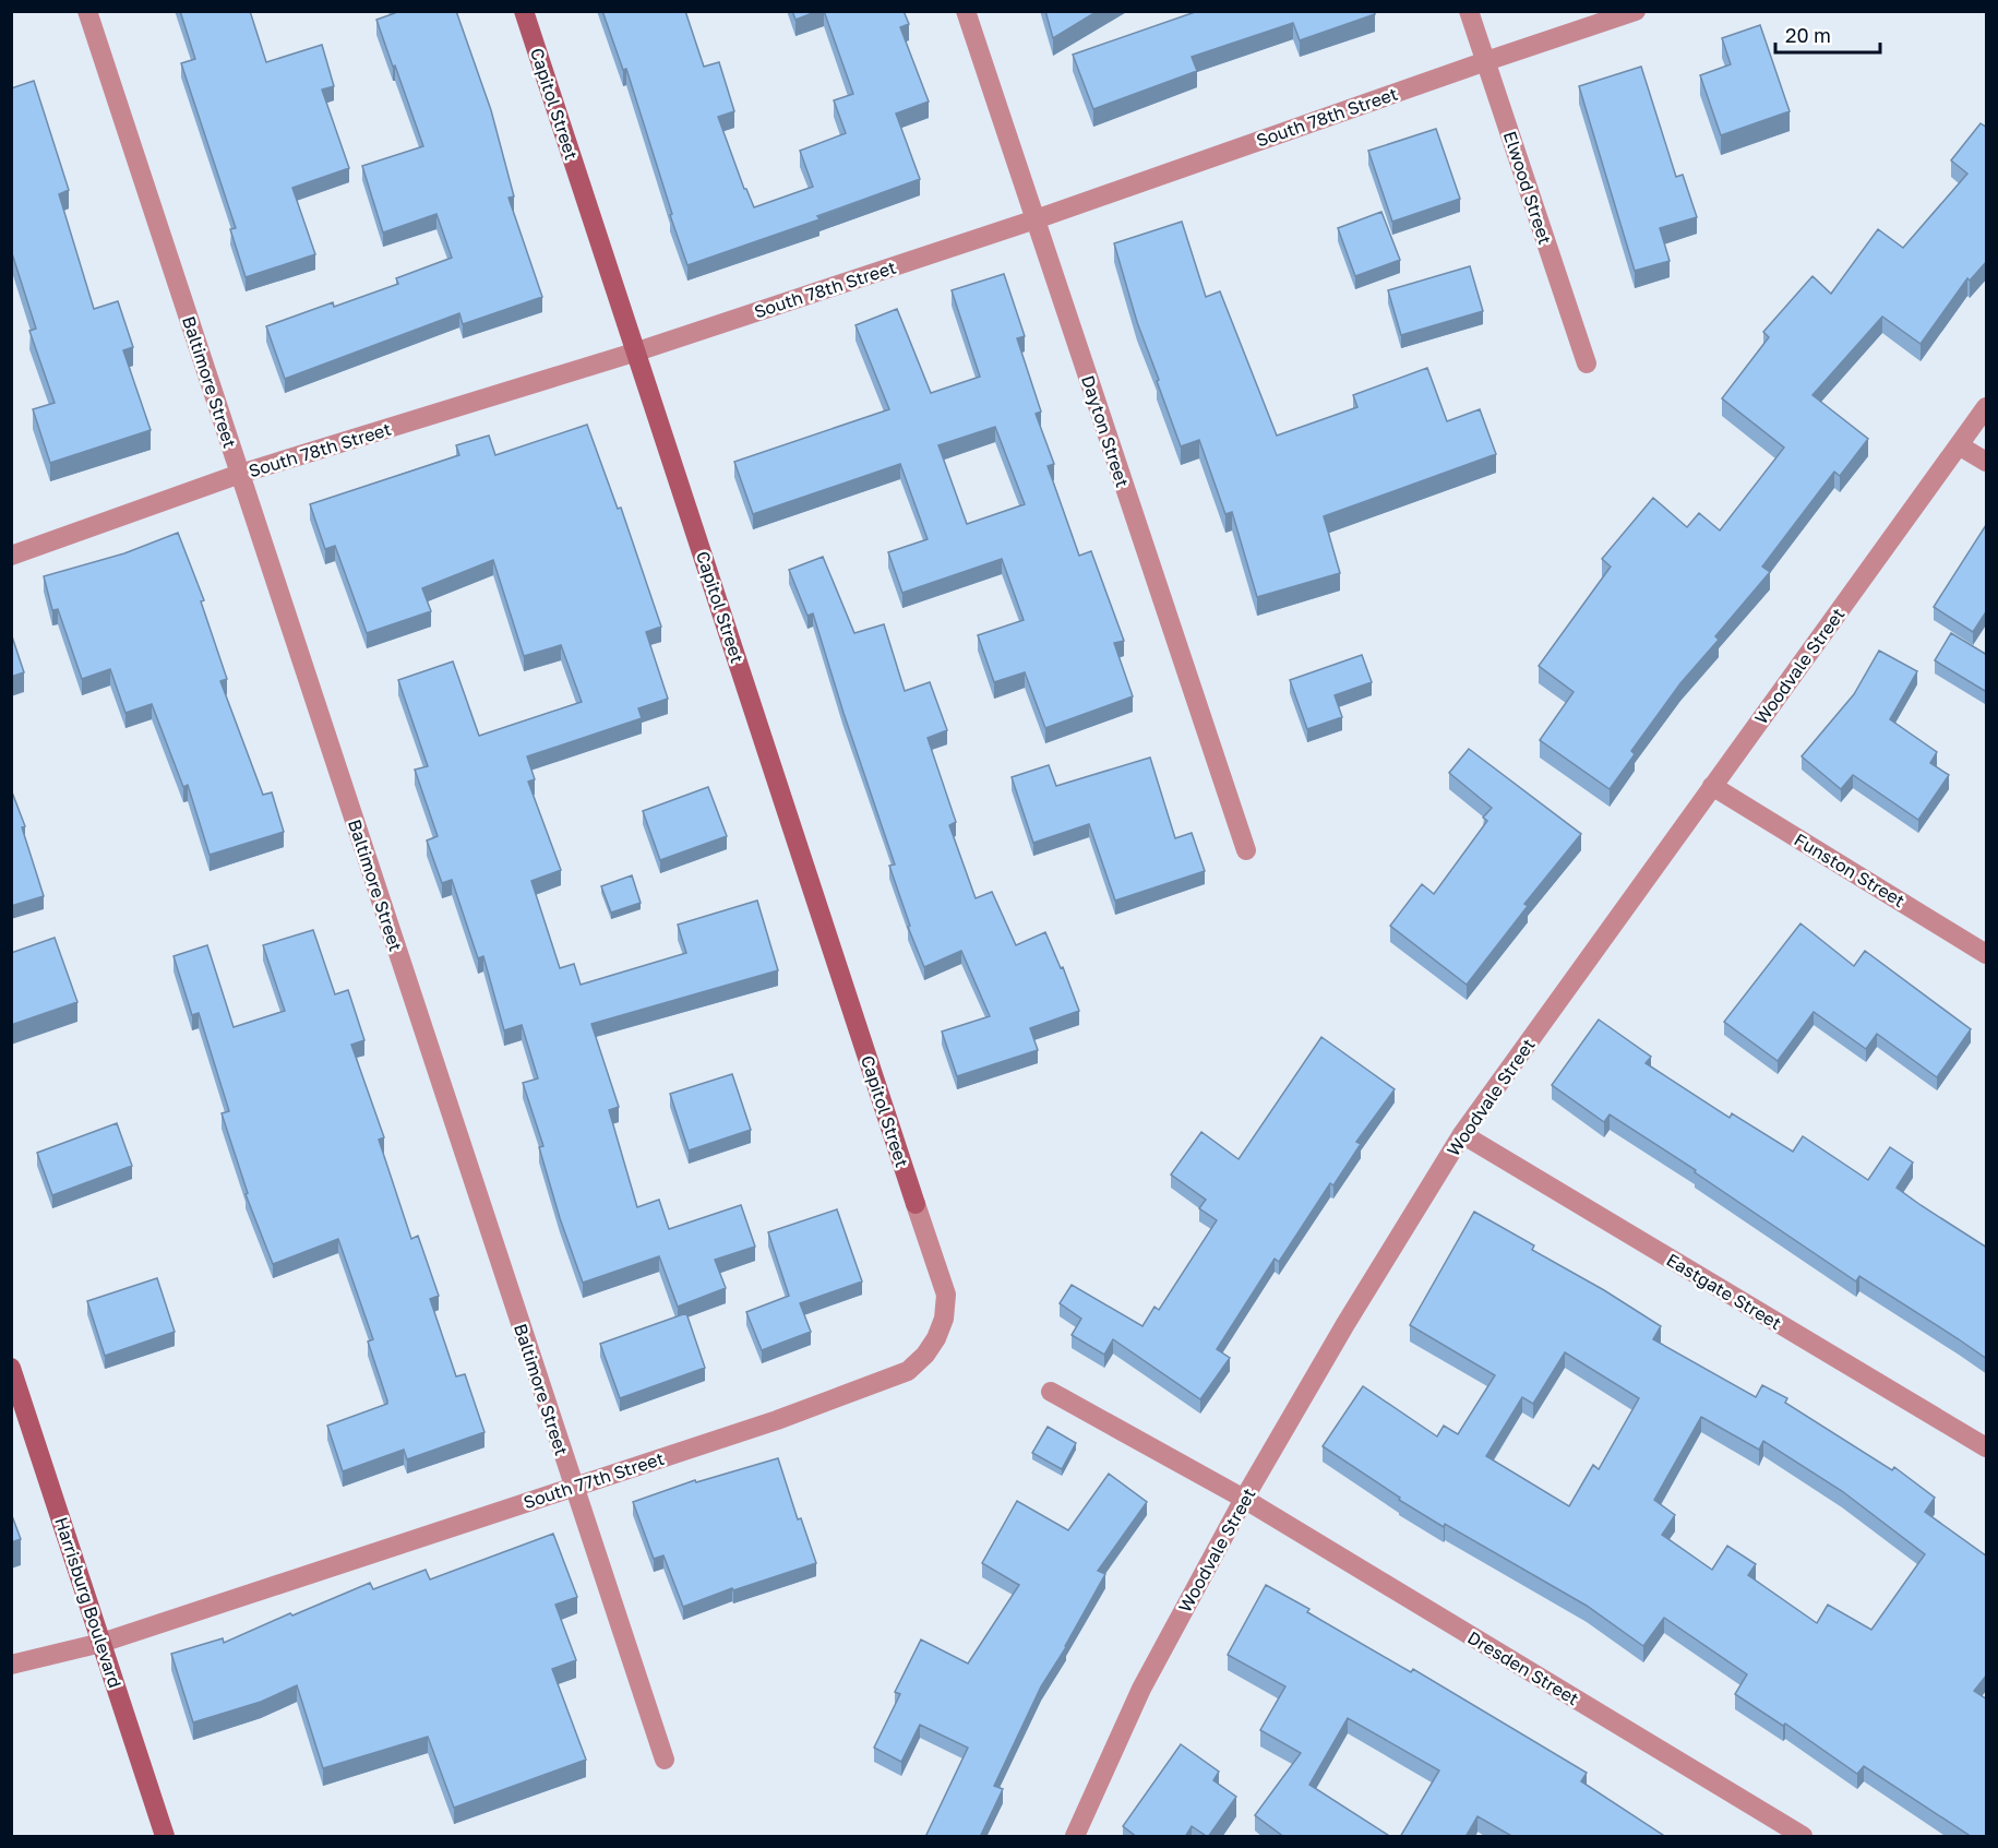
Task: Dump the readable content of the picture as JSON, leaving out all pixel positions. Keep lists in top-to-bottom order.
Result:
{
  "streets": {
    "street": [
      "Capitol Street",
      "South 78th Street",
      "Elwood Street",
      "Baltimore Street",
      "Dayton Street",
      "Woodvale Street",
      "Funston Street",
      "Eastgate Street",
      "South 77th Street",
      "Harrisburg Boulevard",
      "Dresden Street"
    ]
  },
  "crossings": [
    ["Capitol Street", "South 78th Street"],
    ["Capitol Street", "South 77th Street"],
    ["South 78th Street", "Elwood Street"],
    ["South 78th Street", "Baltimore Street"],
    ["South 78th Street", "Dayton Street"],
    ["Baltimore Street", "South 77th Street"],
    ["Woodvale Street", "Funston Street"],
    ["Woodvale Street", "Eastgate Street"],
    ["Woodvale Street", "Dresden Street"],
    ["South 77th Street", "Harrisburg Boulevard"]
  ],
  "scale_bar": "20 m"
}
